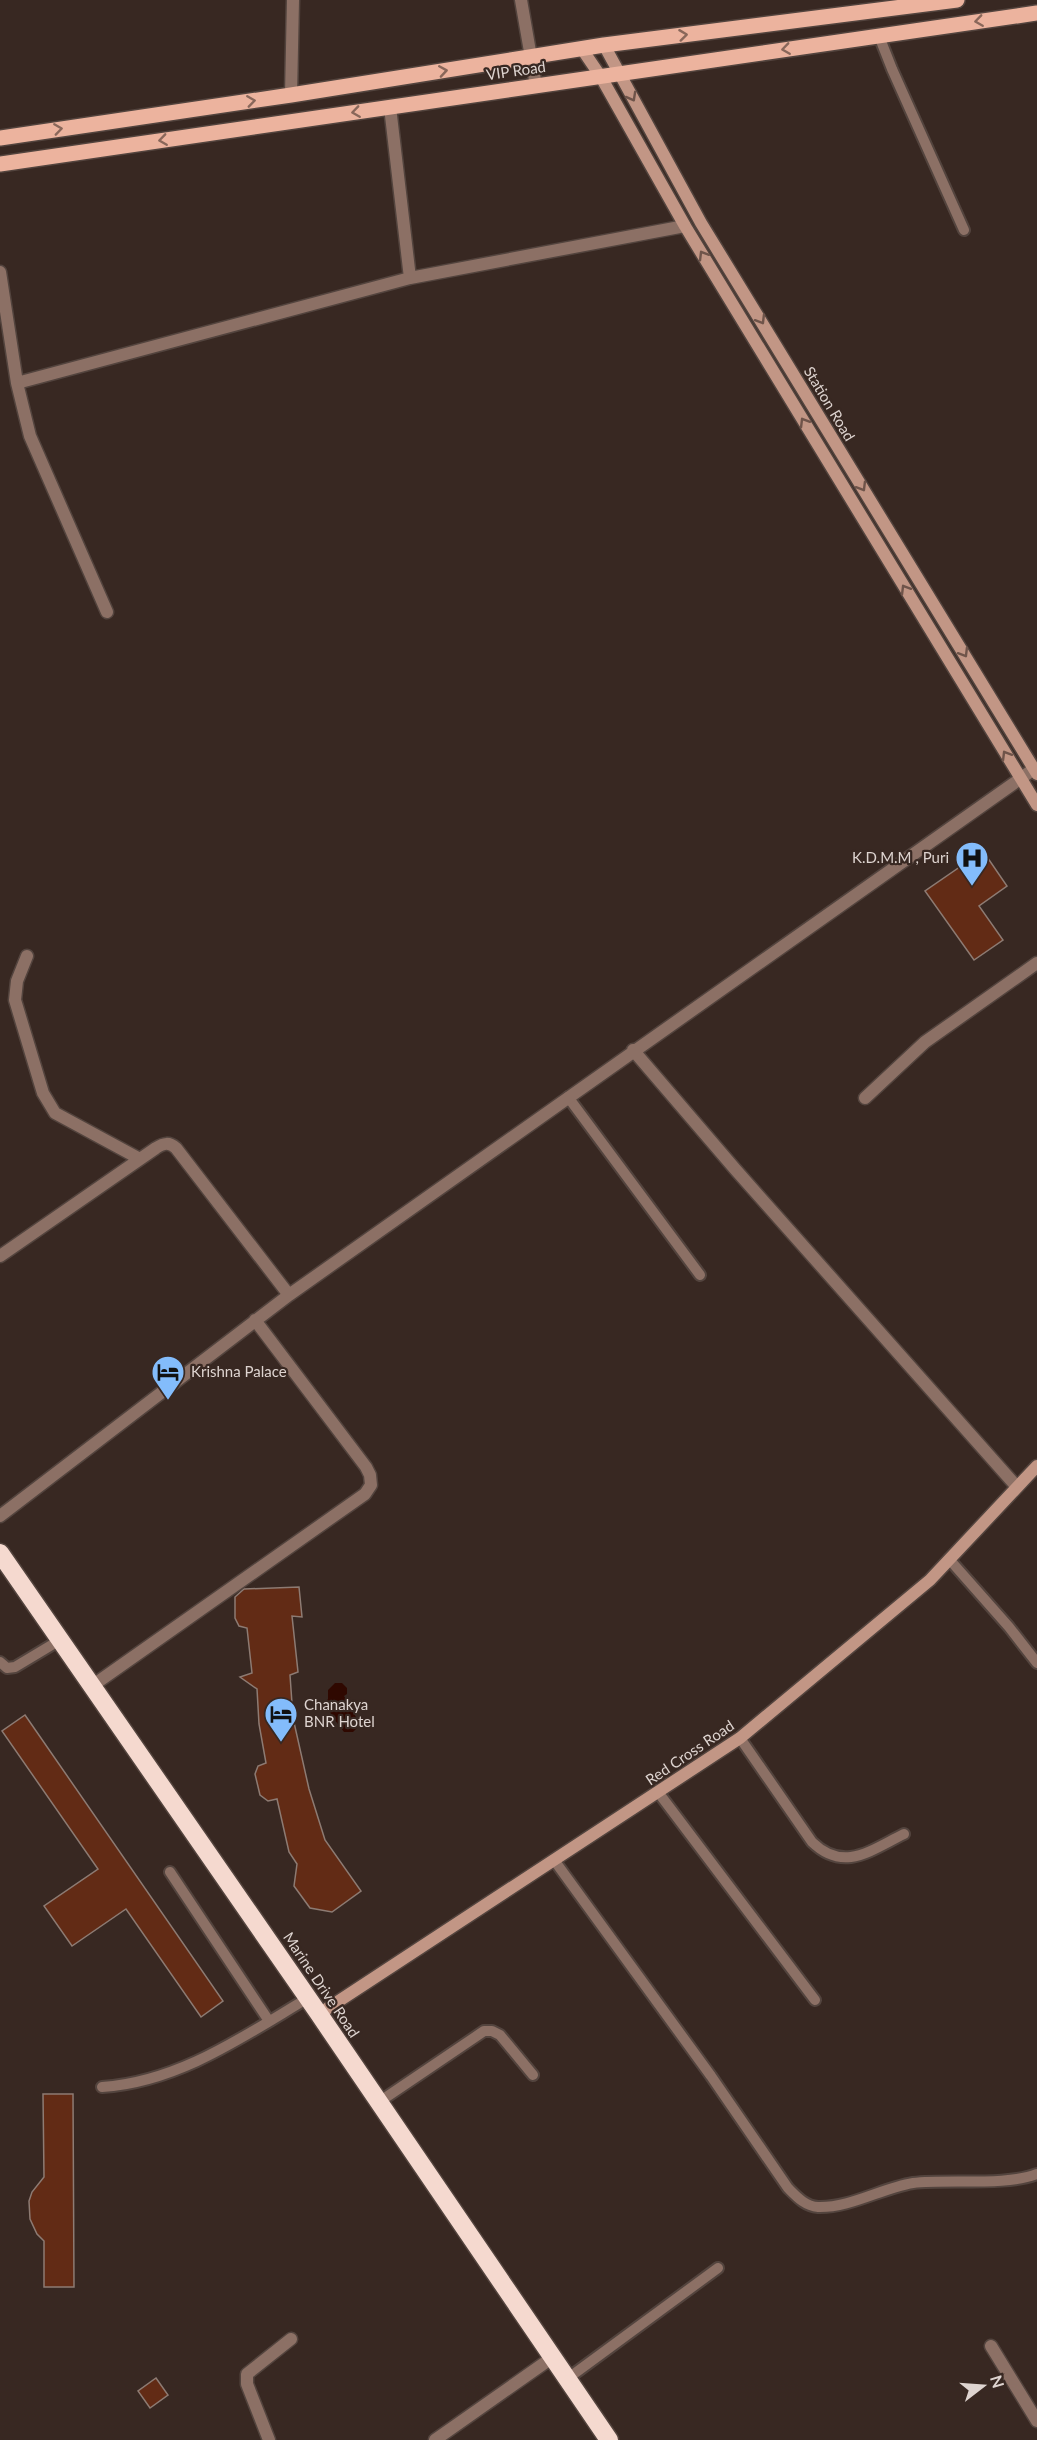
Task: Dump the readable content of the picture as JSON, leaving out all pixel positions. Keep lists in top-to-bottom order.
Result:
{
  "streets": {
    "highway": ["Marine Drive Road"],
    "main road": ["VIP Road", "Station Road", "Red Cross Road"]
  },
  "crossings": [
    ["VIP Road", "Station Road"],
    ["Red Cross Road", "Marine Drive Road"]
  ],
  "places": {
    "hospital": ["K.D.M.M , Puri"],
    "hotel": ["Krishna Palace", "Chanakya BNR Hotel"]
  },
  "north": "right"
}
